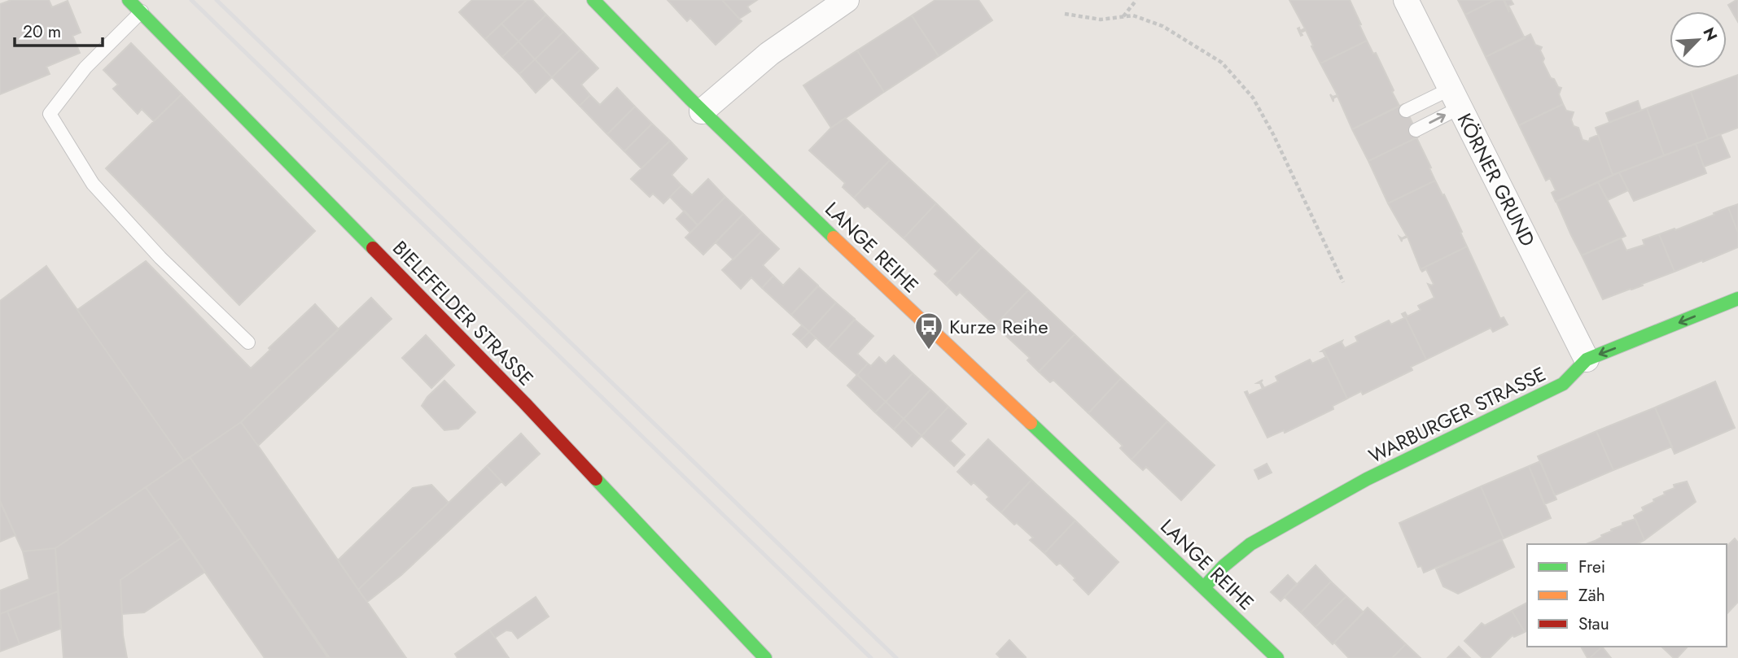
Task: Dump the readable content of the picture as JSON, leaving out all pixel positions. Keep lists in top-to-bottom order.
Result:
{
  "streets": {
    "street": [
      "KÖRNER GRUND",
      "LANGE REIHE",
      "BIELEFELDER STRASSE",
      "WARBURGER STRASSE"
    ]
  },
  "crossings": [
    ["KÖRNER GRUND", "WARBURGER STRASSE"],
    ["LANGE REIHE", "WARBURGER STRASSE"]
  ],
  "places": {
    "bus stop": ["Kurze Reihe"]
  },
  "legend": ["Frei", "Zäh", "Stau"],
  "scale_bar": "20 m",
  "north": "top right"
}
